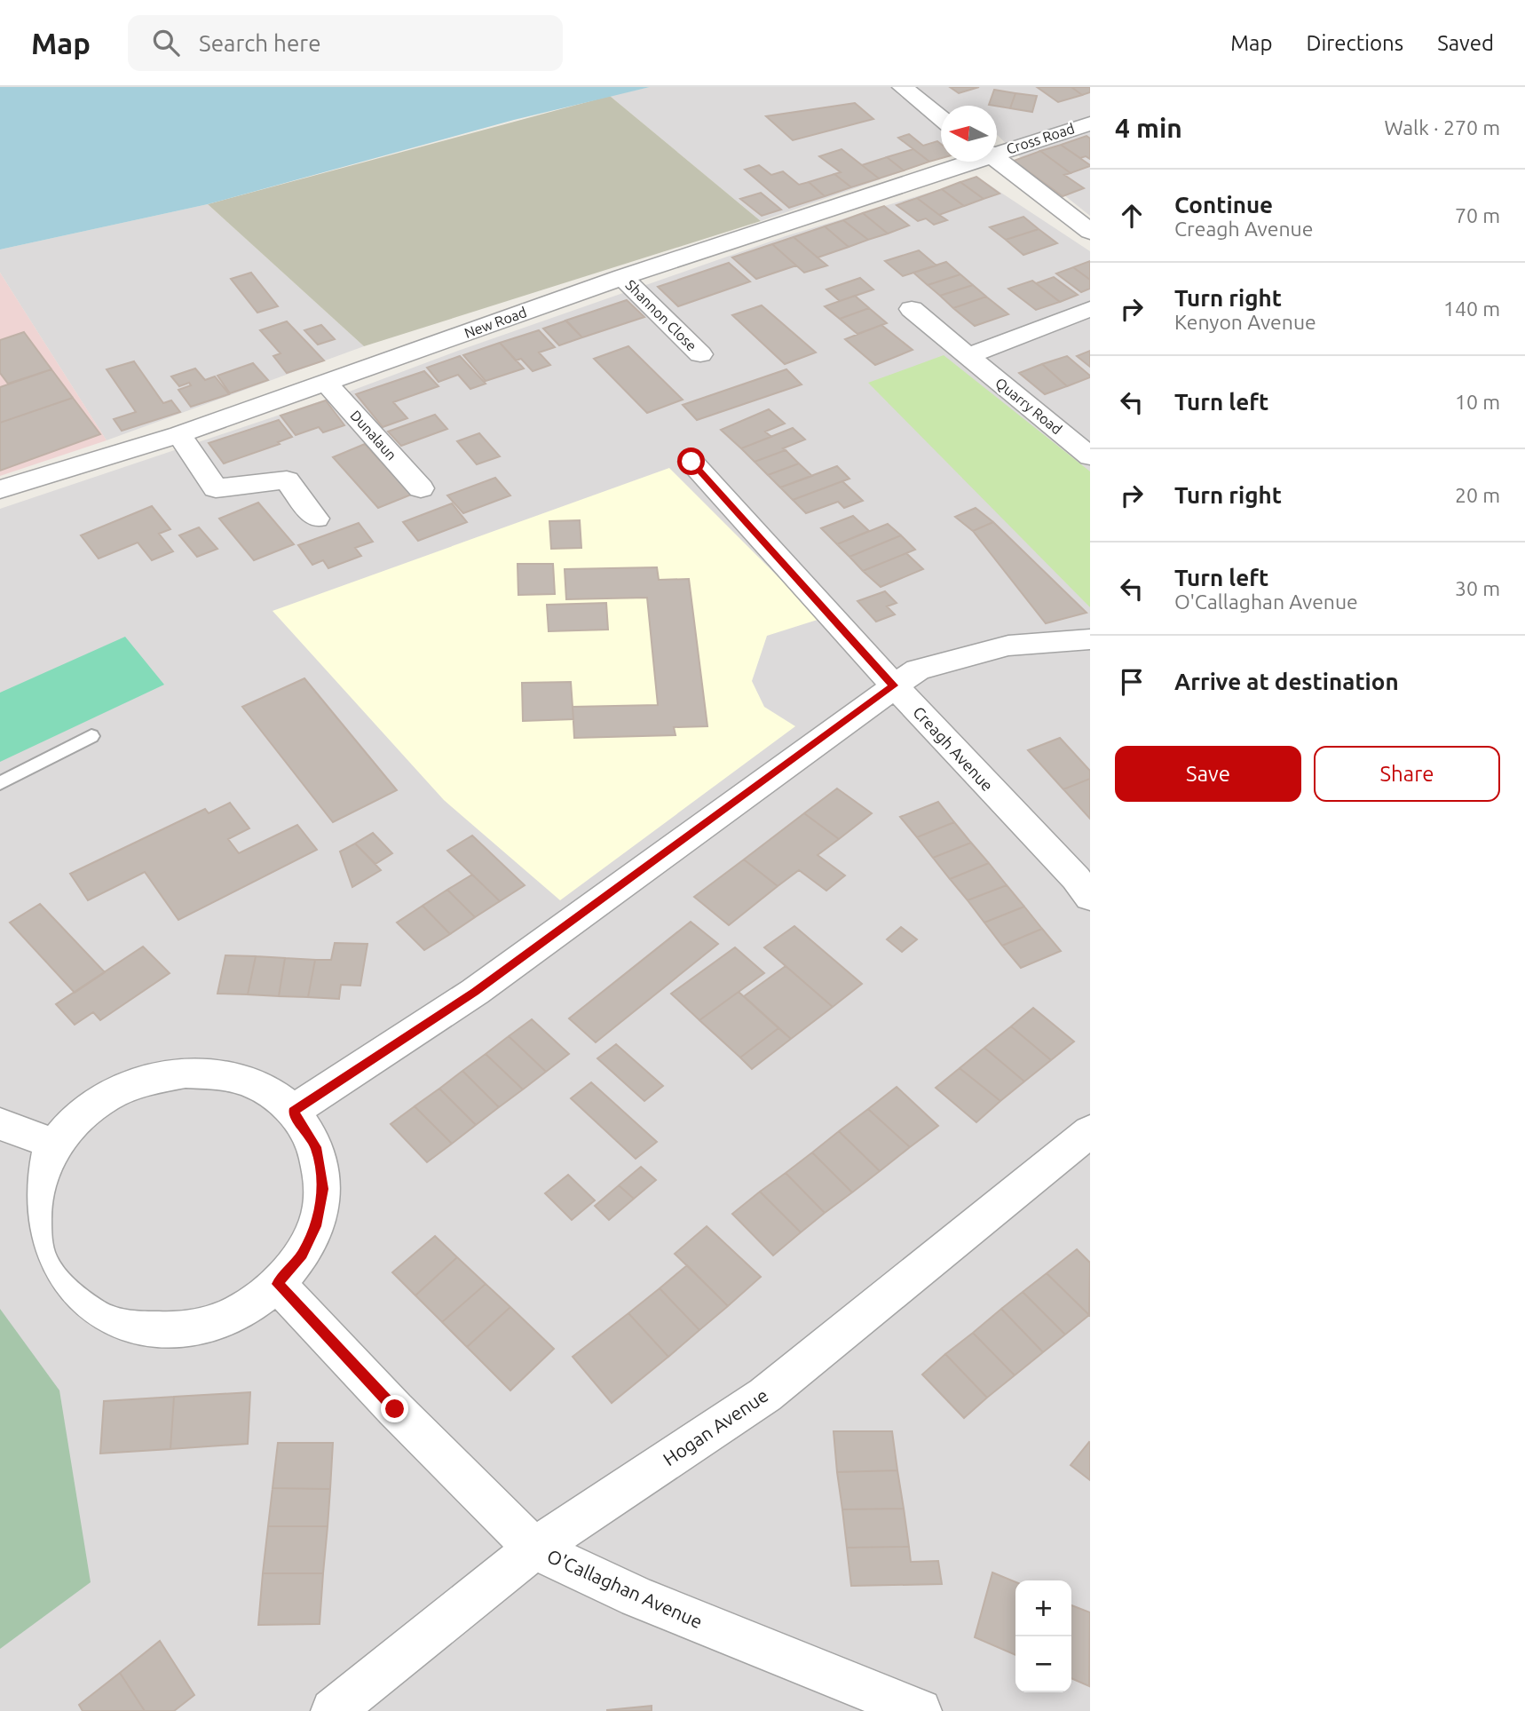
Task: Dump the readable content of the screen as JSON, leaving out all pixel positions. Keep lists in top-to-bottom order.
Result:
{
  "streets": {
    "street": [
      "Cross Road",
      "Shannon Close",
      "New Road",
      "Quarry Road",
      "Dunalaun",
      "Creagh Avenue",
      "Hogan Avenue",
      "O'Callaghan Avenue"
    ]
  },
  "crossings": [
    ["Shannon Close", "New Road"],
    ["New Road", "Dunalaun"],
    ["Hogan Avenue", "O'Callaghan Avenue"]
  ],
  "north": "left",
  "page": {
    "header": "Map",
    "search": "Search here",
    "nav": ["Map", "Directions", "Saved"],
    "heading": ["4 min", "Walk · 270 m"],
    "list": [
      ["Continue", "Creagh Avenue", "70 m"],
      ["Turn right", "Kenyon Avenue", "140 m"],
      ["Turn left", "10 m"],
      ["Turn right", "20 m"],
      ["Turn left", "O'Callaghan Avenue", "30 m"],
      "Arrive at destination"
    ],
    "buttons": ["Save", "Share"],
    "map_buttons": ["+", "−"]
  }
}
